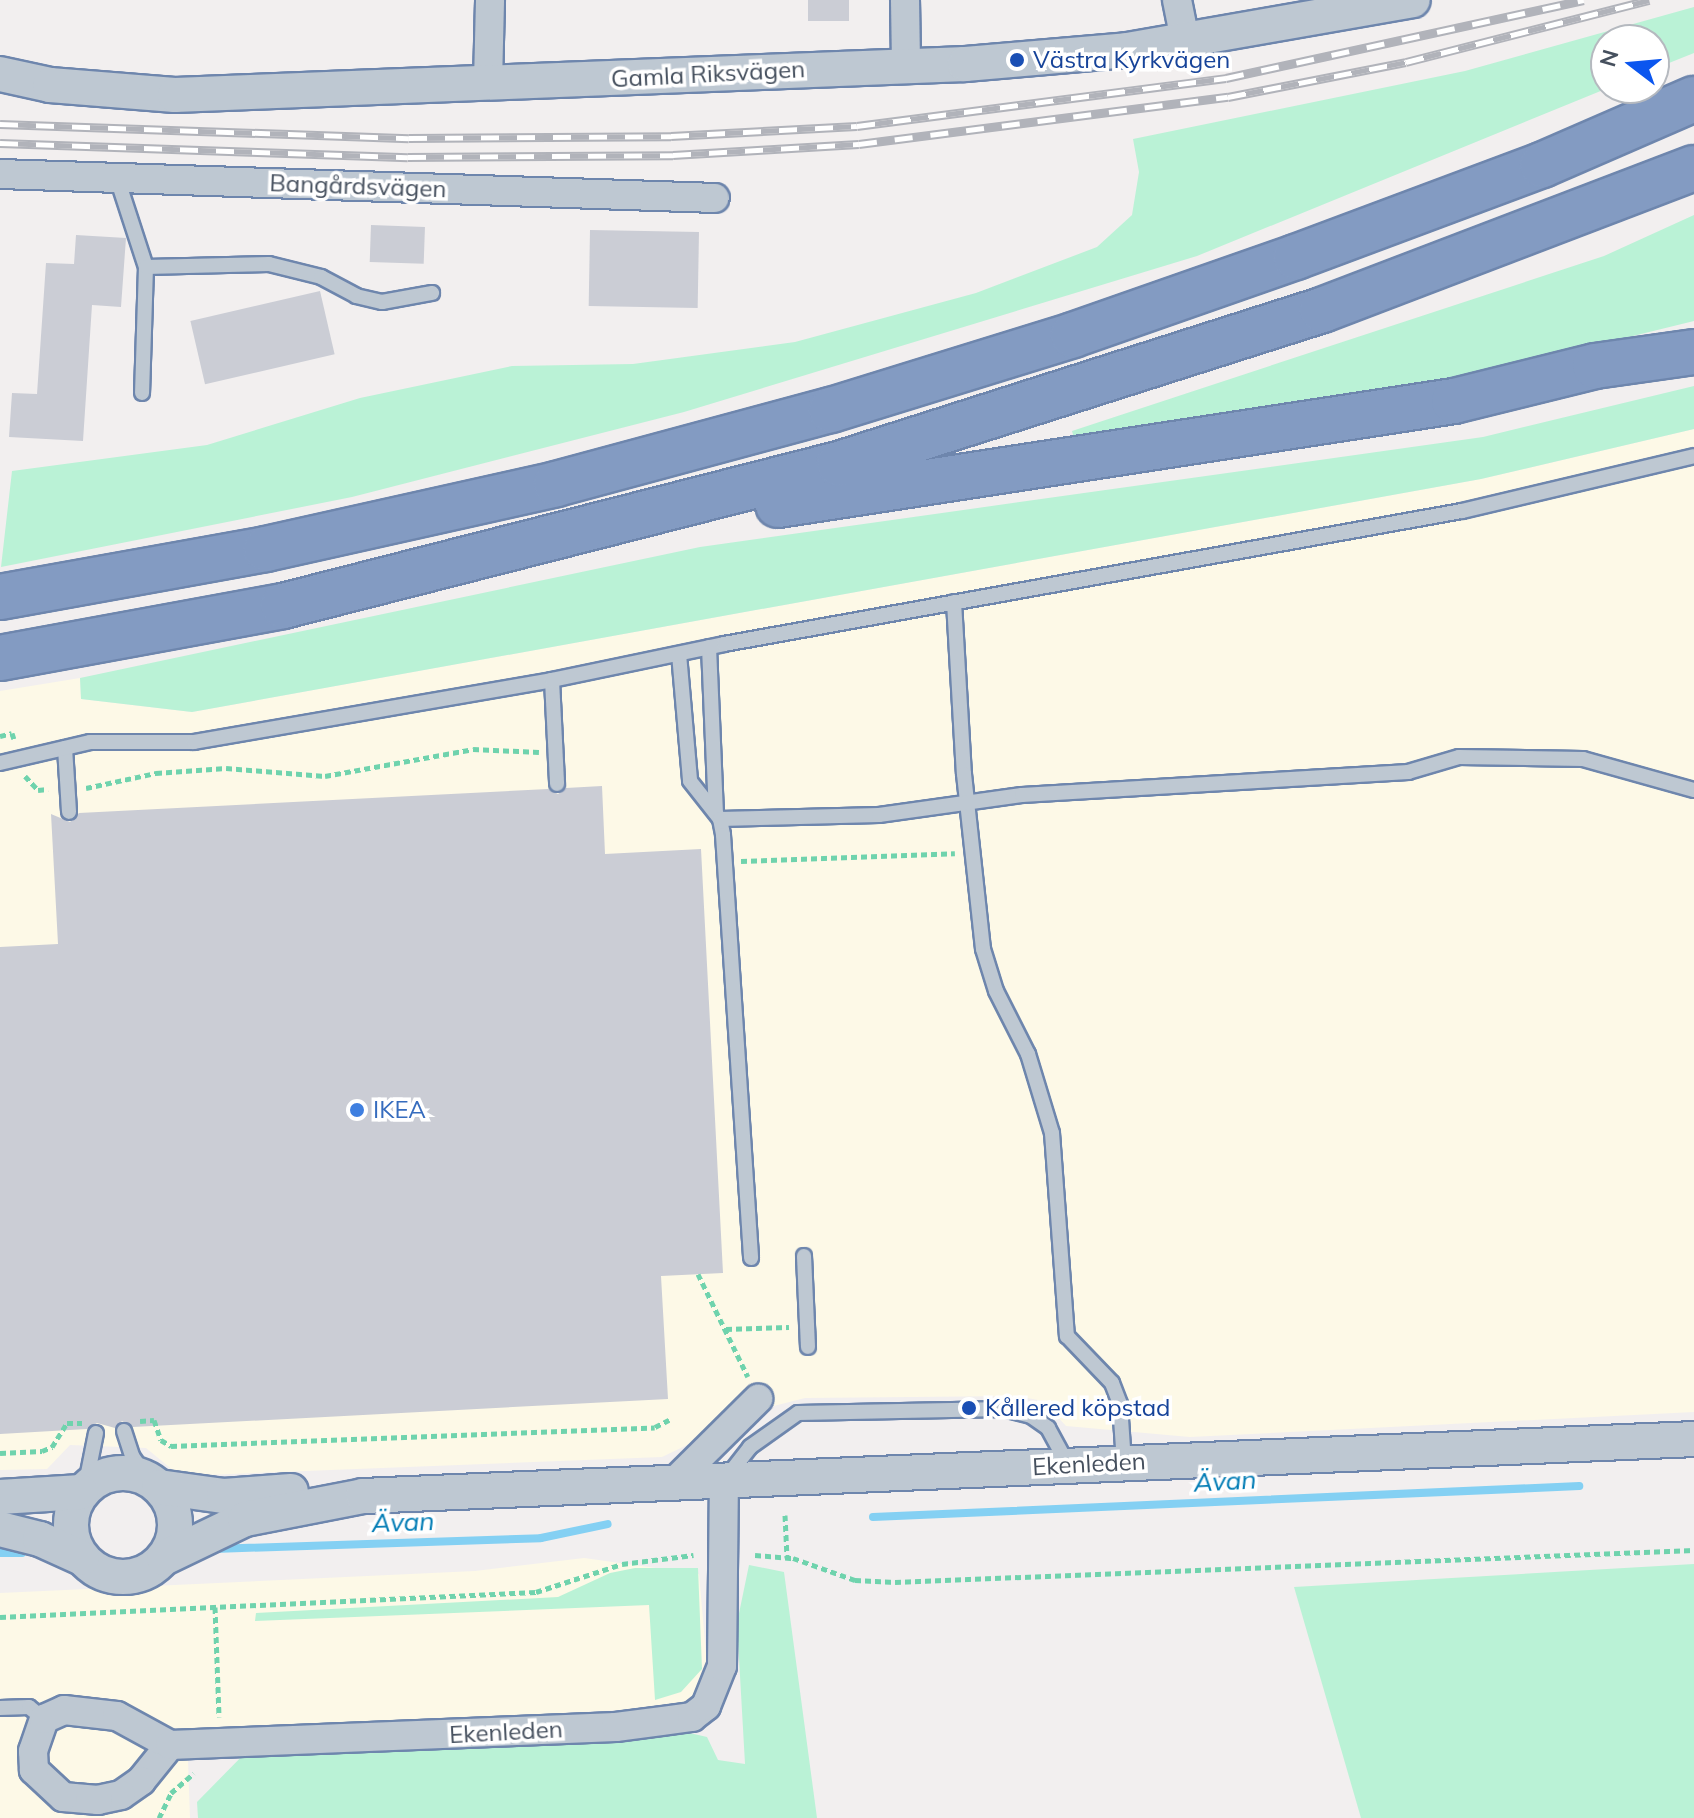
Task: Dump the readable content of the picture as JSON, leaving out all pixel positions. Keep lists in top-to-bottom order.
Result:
{
  "streets": {
    "street": ["Gamla Riksvägen", "Bangårdsvägen", "Ekenleden"]
  },
  "water": ["Ävan"],
  "places": ["Västra Kyrkvägen", "IKEA", "Kållered köpstad"],
  "north": "left"
}
